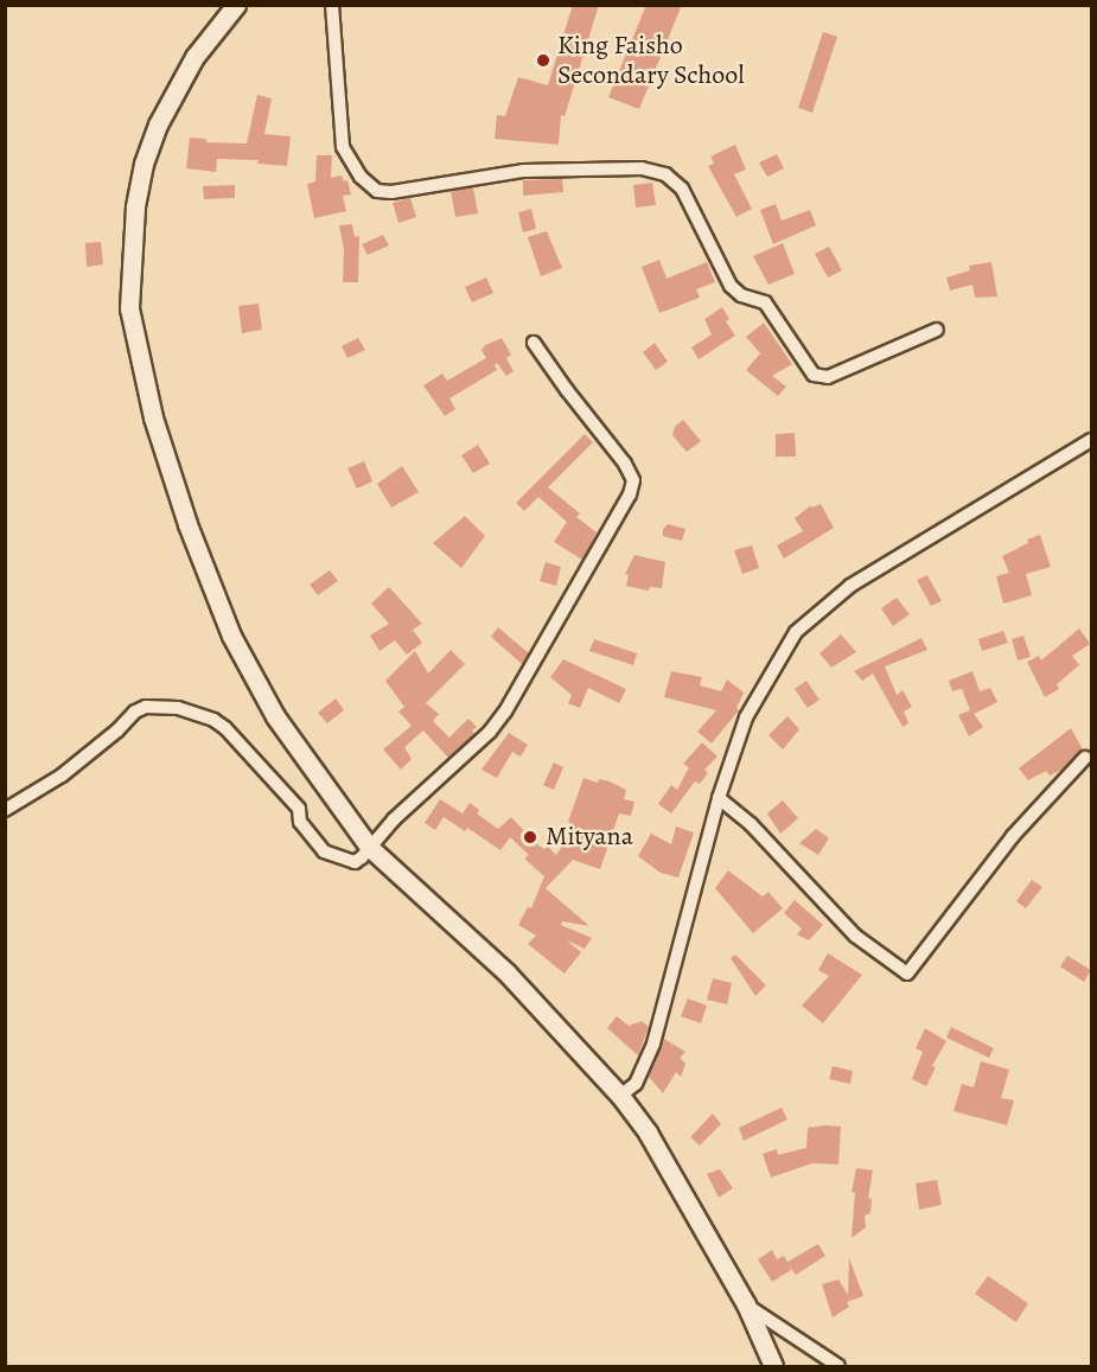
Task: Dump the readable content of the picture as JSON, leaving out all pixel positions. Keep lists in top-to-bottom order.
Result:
{
  "places": ["King Faisho Secondary School", "Mityana"]
}
